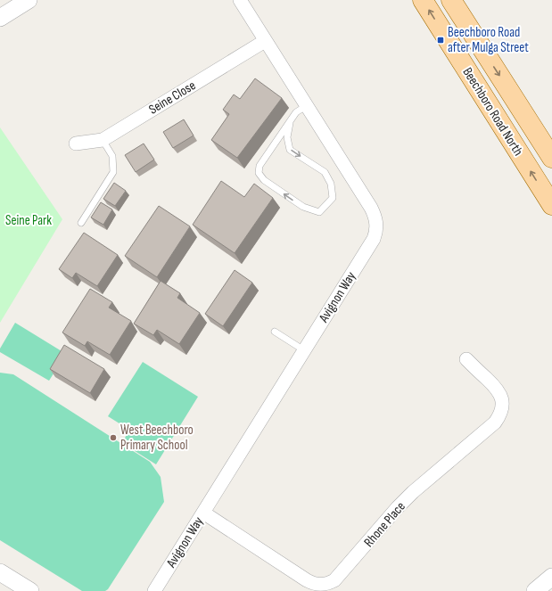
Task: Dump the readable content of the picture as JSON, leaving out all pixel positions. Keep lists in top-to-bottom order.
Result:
{
  "streets": {
    "main road": ["Beechboro Road North"],
    "street": ["Seine Close", "Avignon Way", "Rhone Place"]
  },
  "crossings": [
    ["Seine Close", "Avignon Way"],
    ["Avignon Way", "Rhone Place"]
  ],
  "parks": ["Seine Park"],
  "places": {
    "transit": ["Beechboro Road after Mulga Street"],
    "other": ["West Beechboro Primary School"]
  }
}
